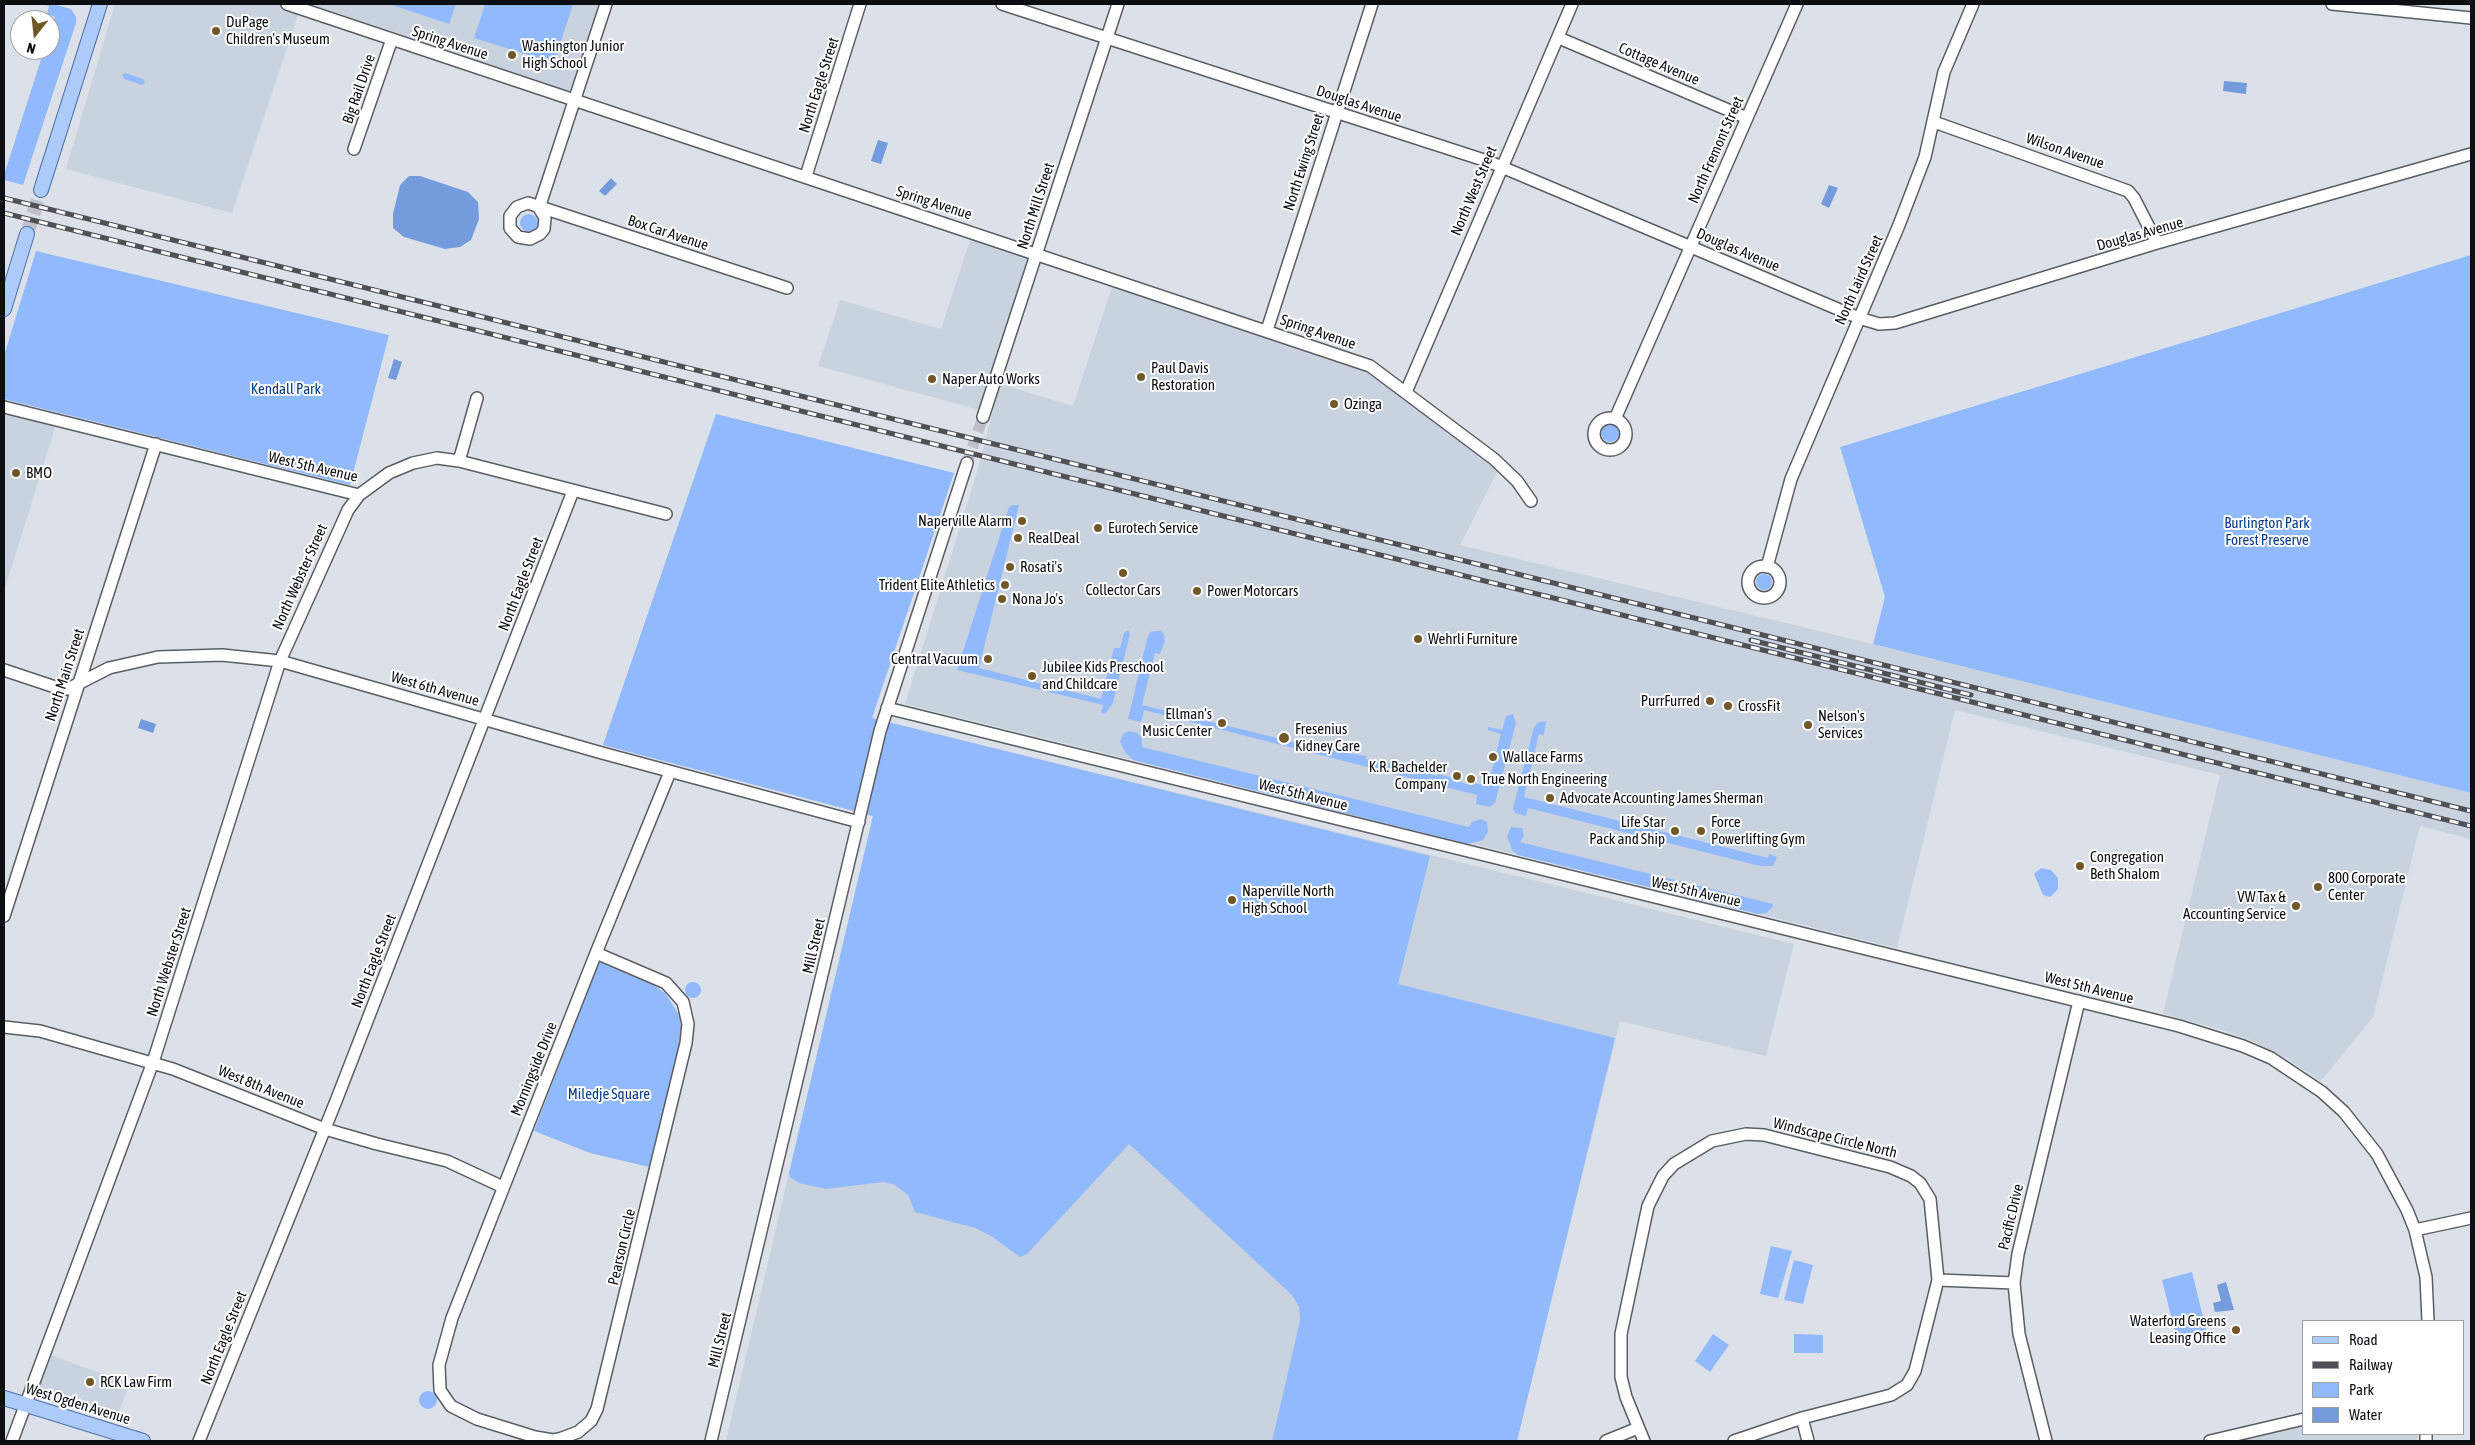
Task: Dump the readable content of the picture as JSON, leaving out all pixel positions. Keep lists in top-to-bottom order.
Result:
{
  "streets": {
    "main road": ["West Ogden Avenue"],
    "street": [
      "Spring Avenue",
      "Cottage Avenue",
      "North Eagle Street",
      "Big Rail Drive",
      "Douglas Avenue",
      "North Fremont Street",
      "Wilson Avenue",
      "North Ewing Street",
      "North West Street",
      "North Mill Street",
      "Box Car Avenue",
      "North Laird Street",
      "West 5th Avenue",
      "North Webster Street",
      "North Main Street",
      "West 6th Avenue",
      "Mill Street",
      "Morningside Drive",
      "West 8th Avenue",
      "Windscape Circle North",
      "Pacific Drive",
      "Pearson Circle"
    ]
  },
  "crossings": [
    ["Spring Avenue", "North Eagle Street"],
    ["Spring Avenue", "Big Rail Drive"],
    ["Spring Avenue", "North Ewing Street"],
    ["Spring Avenue", "North West Street"],
    ["Spring Avenue", "North Mill Street"],
    ["Spring Avenue", "Box Car Avenue"],
    ["Cottage Avenue", "North Fremont Street"],
    ["Cottage Avenue", "North West Street"],
    ["North Eagle Street", "West 5th Avenue"],
    ["North Eagle Street", "West 6th Avenue"],
    ["North Eagle Street", "West 8th Avenue"],
    ["Douglas Avenue", "North Fremont Street"],
    ["Douglas Avenue", "Wilson Avenue"],
    ["Douglas Avenue", "North Ewing Street"],
    ["Douglas Avenue", "North West Street"],
    ["Douglas Avenue", "North Mill Street"],
    ["Douglas Avenue", "North Laird Street"],
    ["Wilson Avenue", "North Laird Street"],
    ["West 5th Avenue", "North Webster Street"],
    ["West 5th Avenue", "North Main Street"],
    ["West 5th Avenue", "Mill Street"],
    ["West 5th Avenue", "Pacific Drive"],
    ["North Webster Street", "West 6th Avenue"],
    ["North Webster Street", "West 8th Avenue"],
    ["North Webster Street", "West Ogden Avenue"],
    ["North Main Street", "West 6th Avenue"],
    ["West 6th Avenue", "Mill Street"],
    ["West 6th Avenue", "Morningside Drive"],
    ["Morningside Drive", "West 8th Avenue"],
    ["Morningside Drive", "Pearson Circle"]
  ],
  "parks": ["Kendall Park", "Burlington Park Forest Preserve", "Miledje Square"],
  "places": [
    "DuPage Children's Museum",
    "Washington Junior High School",
    "Paul Davis Restoration",
    "Naper Auto Works",
    "Ozinga",
    "BMO",
    "Naperville Alarm",
    "Eurotech Service",
    "RealDeal",
    "Rosati's",
    "Collector Cars",
    "Trident Elite Athletics",
    "Power Motorcars",
    "Nona Jo's",
    "Wehrli Furniture",
    "Central Vacuum",
    "Jubilee Kids Preschool and Childcare",
    "PurrFurred",
    "CrossFit",
    "Ellman's Music Center",
    "Nelson's Services",
    "Fresenius Kidney Care",
    "Wallace Farms",
    "K.R. Bachelder Company",
    "True North Engineering",
    "Advocate Accounting James Sherman",
    "Life Star Pack and Ship",
    "Force Powerlifting Gym",
    "Congregation Beth Shalom",
    "800 Corporate Center",
    "Naperville North High School",
    "VW Tax & Accounting Service",
    "Waterford Greens Leasing Office",
    "RCK Law Firm"
  ],
  "legend": [
    "Road",
    "Railway",
    "Park",
    "Water"
  ],
  "north": "bottom"
}
